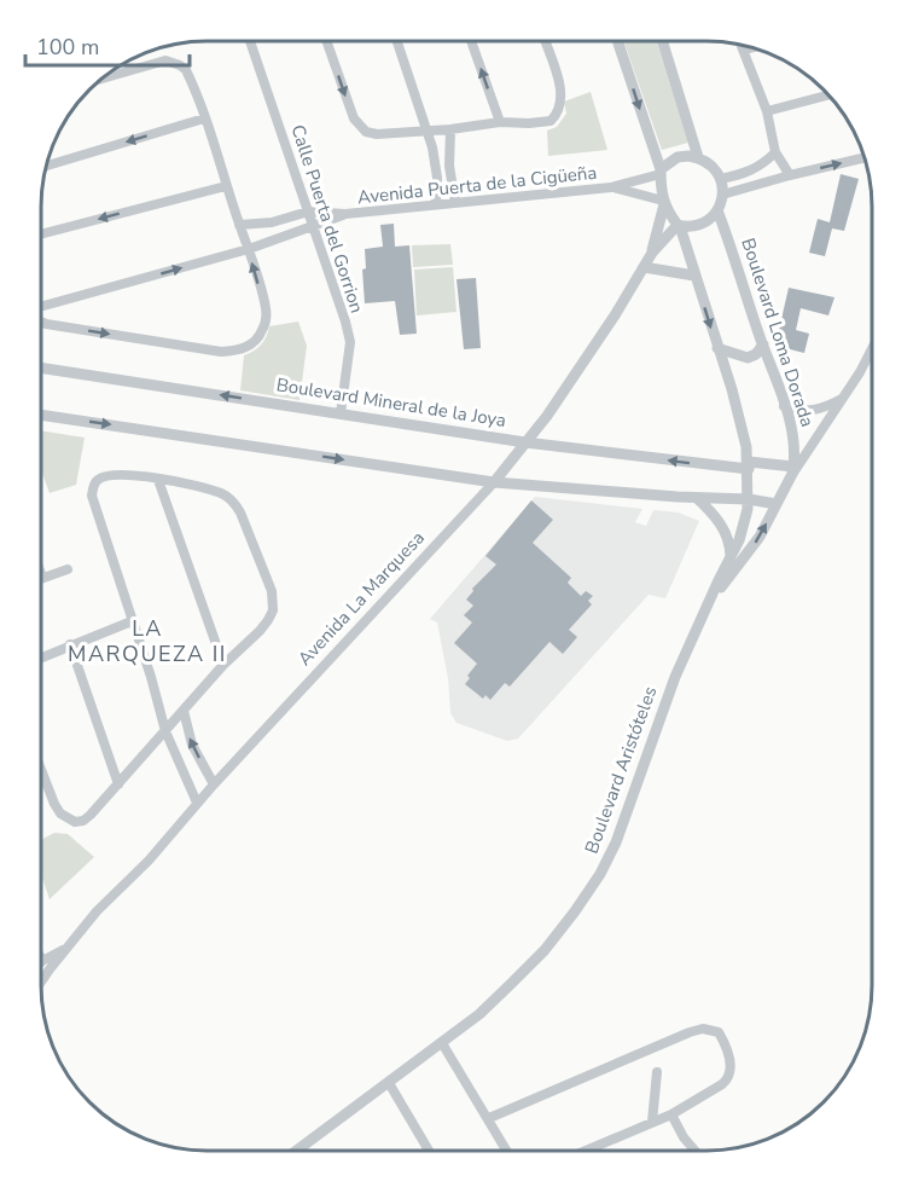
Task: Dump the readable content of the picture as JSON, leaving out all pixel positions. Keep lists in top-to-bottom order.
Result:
{
  "streets": {
    "street": [
      "Avenida Puerta de la Cigüeña",
      "Calle Puerta del Gorrion",
      "Boulevard Loma Dorada",
      "Boulevard Mineral de la Joya",
      "Avenida La Marquesa",
      "Boulevard Aristóteles"
    ]
  },
  "crossings": [
    ["Avenida Puerta de la Cigüeña", "Calle Puerta del Gorrion"],
    ["Avenida Puerta de la Cigüeña", "Boulevard Loma Dorada"],
    ["Avenida Puerta de la Cigüeña", "Avenida La Marquesa"],
    ["Calle Puerta del Gorrion", "Boulevard Mineral de la Joya"],
    ["Boulevard Loma Dorada", "Avenida La Marquesa"],
    ["Boulevard Mineral de la Joya", "Avenida La Marquesa"]
  ],
  "districts": ["LA MARQUEZA II"],
  "scale_bar": "100 m"
}
